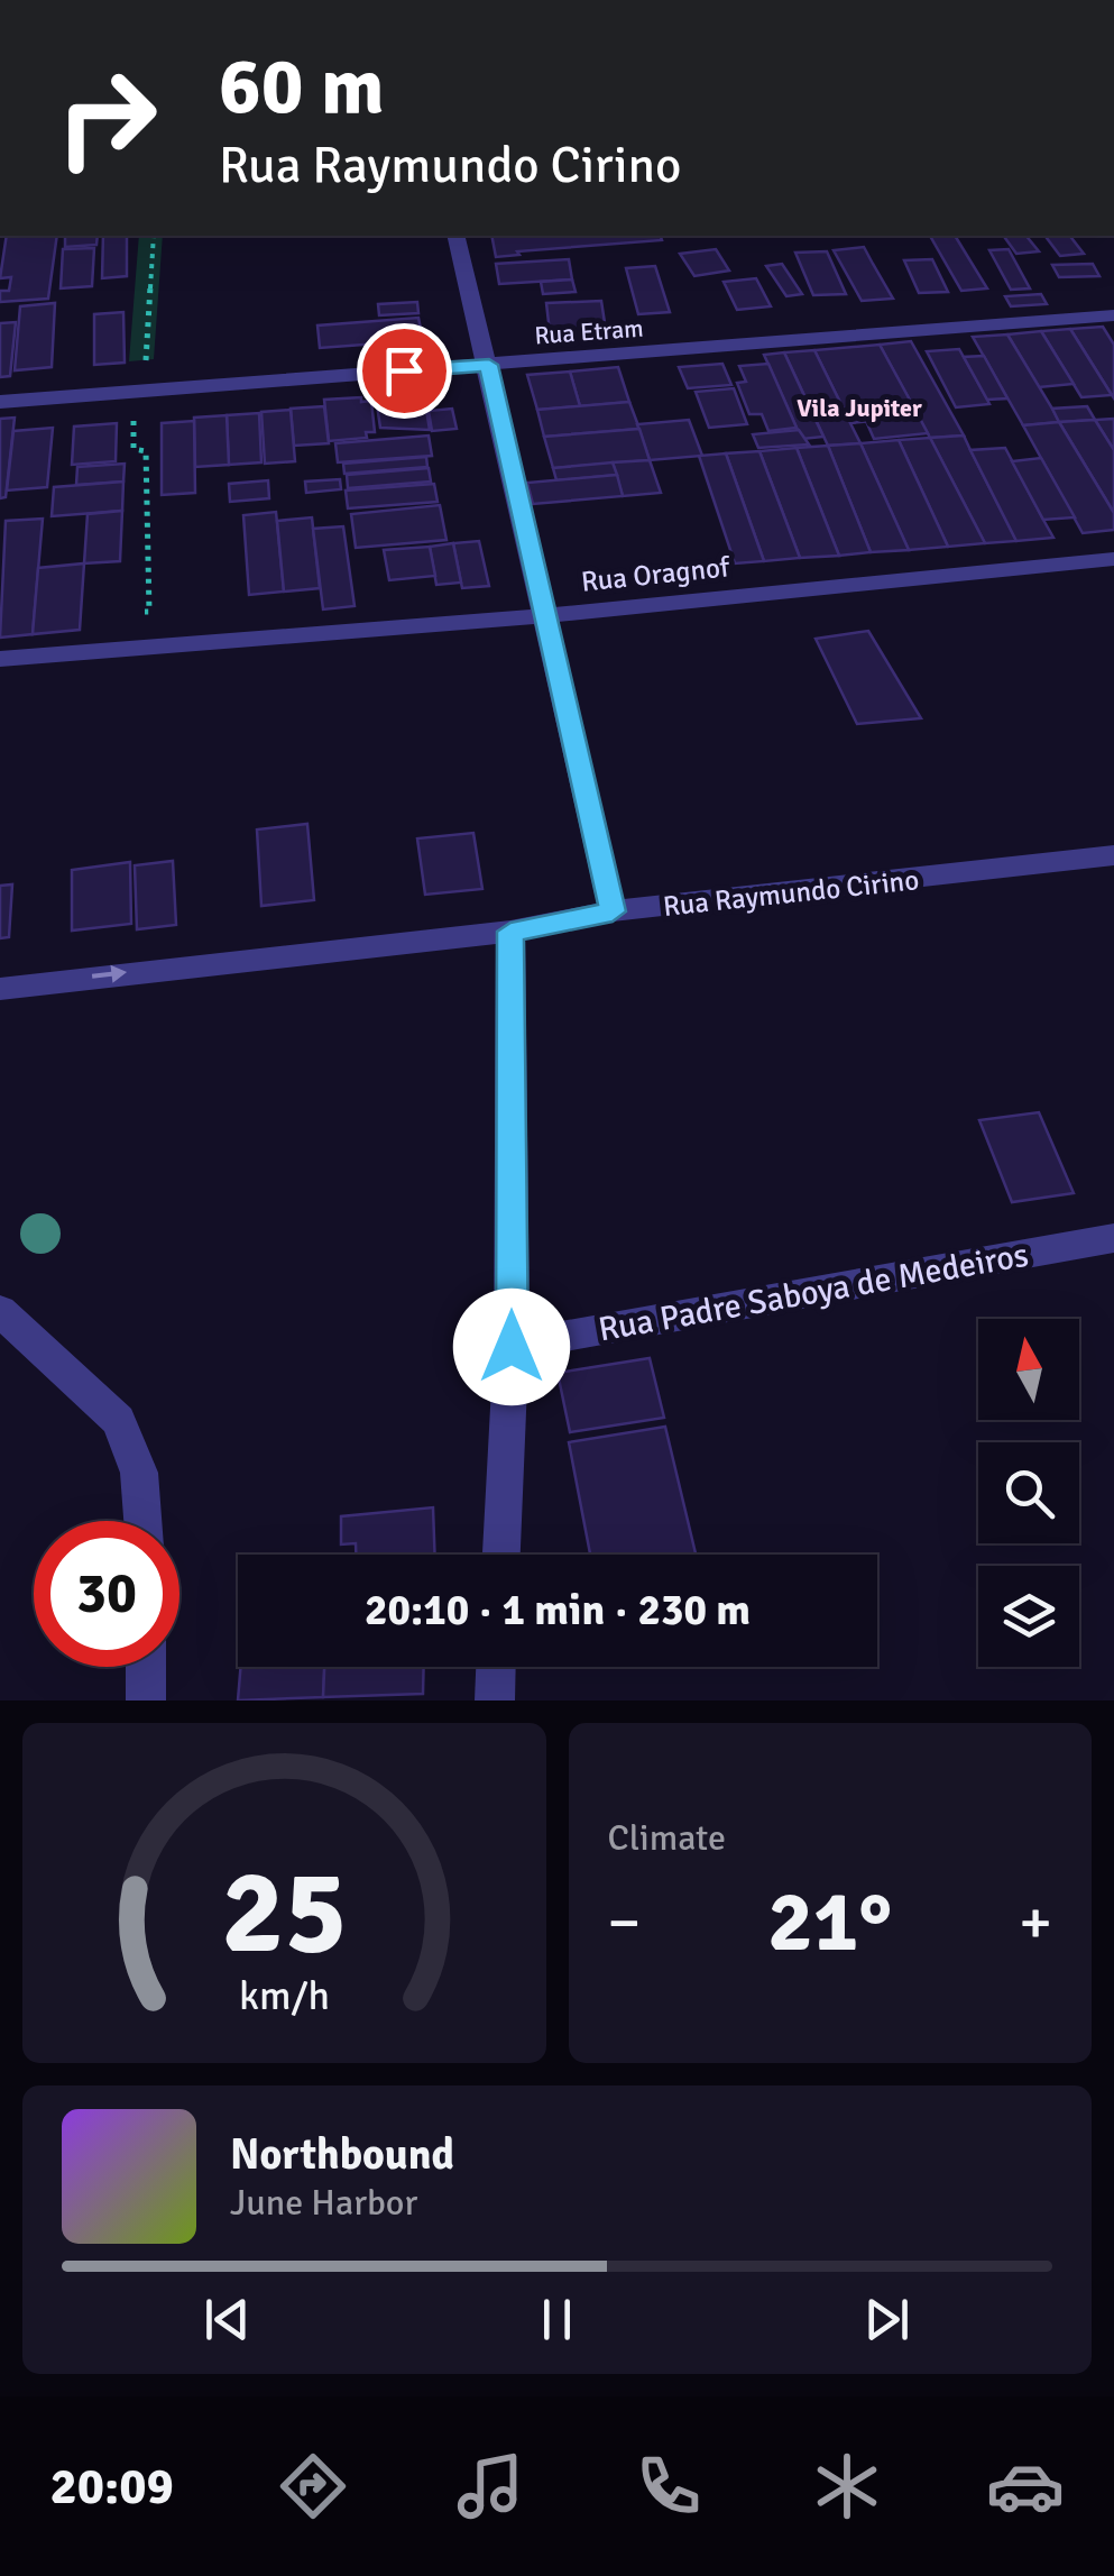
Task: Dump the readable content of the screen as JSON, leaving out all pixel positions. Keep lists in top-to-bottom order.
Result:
{
  "streets": {
    "street": [
      "Rua Etram",
      "Rua Oragnof",
      "Rua Raymundo Cirino",
      "Rua Padre Saboya de Medeiros"
    ]
  },
  "one_way": ["Rua Raymundo Cirino"],
  "districts": ["Vila Jupiter"],
  "north": "top",
  "page": {
    "turn": ["60 m", "Rua Raymundo Cirino"],
    "limit": "30",
    "trip": "20:10 · 1 min · 230 m",
    "tile": "Climate",
    "heat": ["−", "21°", "+"],
    "song": ["Northbound", "June Harbor"],
    "tabs": "20:09",
    "gauge": ["25", "km/h"]
  }
}
